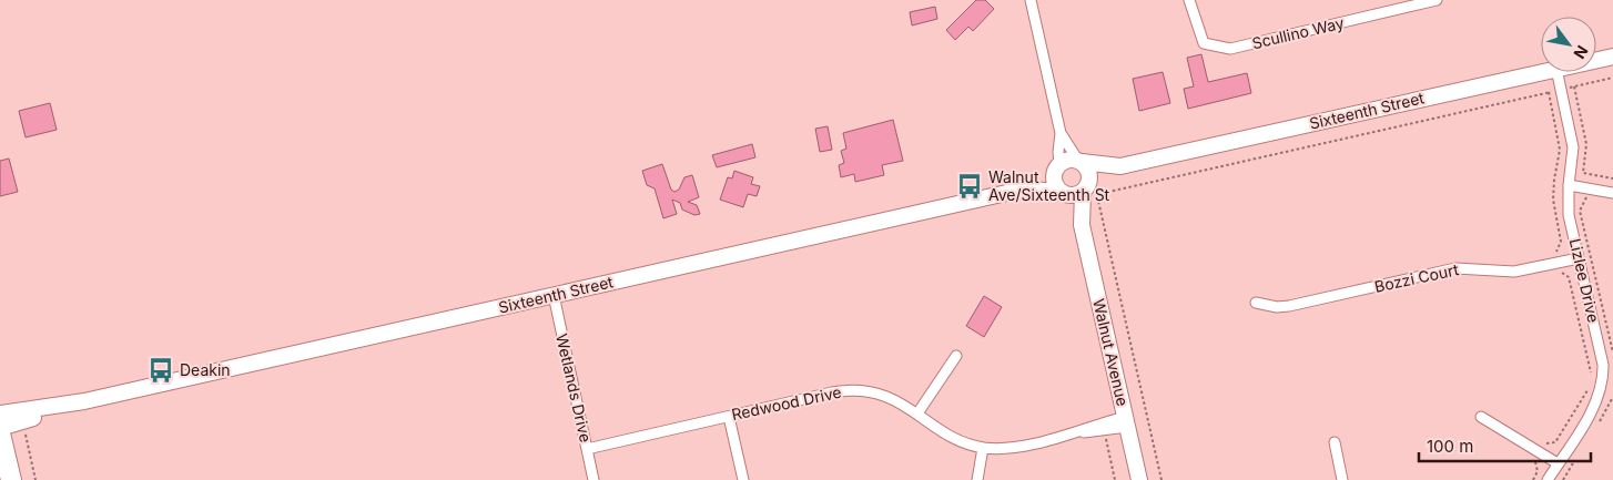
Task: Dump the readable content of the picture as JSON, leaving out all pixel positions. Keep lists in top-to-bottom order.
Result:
{
  "streets": {
    "street": [
      "Scullino Way",
      "Sixteenth Street",
      "Bozzi Court",
      "Lizlee Drive",
      "Walnut Avenue",
      "Wetlands Drive",
      "Redwood Drive"
    ]
  },
  "crossings": [
    ["Sixteenth Street", "Walnut Avenue"],
    ["Sixteenth Street", "Wetlands Drive"],
    ["Bozzi Court", "Lizlee Drive"],
    ["Walnut Avenue", "Redwood Drive"],
    ["Wetlands Drive", "Redwood Drive"]
  ],
  "places": {
    "bus stop": ["Walnut Ave/Sixteenth St", "Deakin"]
  },
  "scale_bar": "100 m",
  "north": "bottom right"
}
